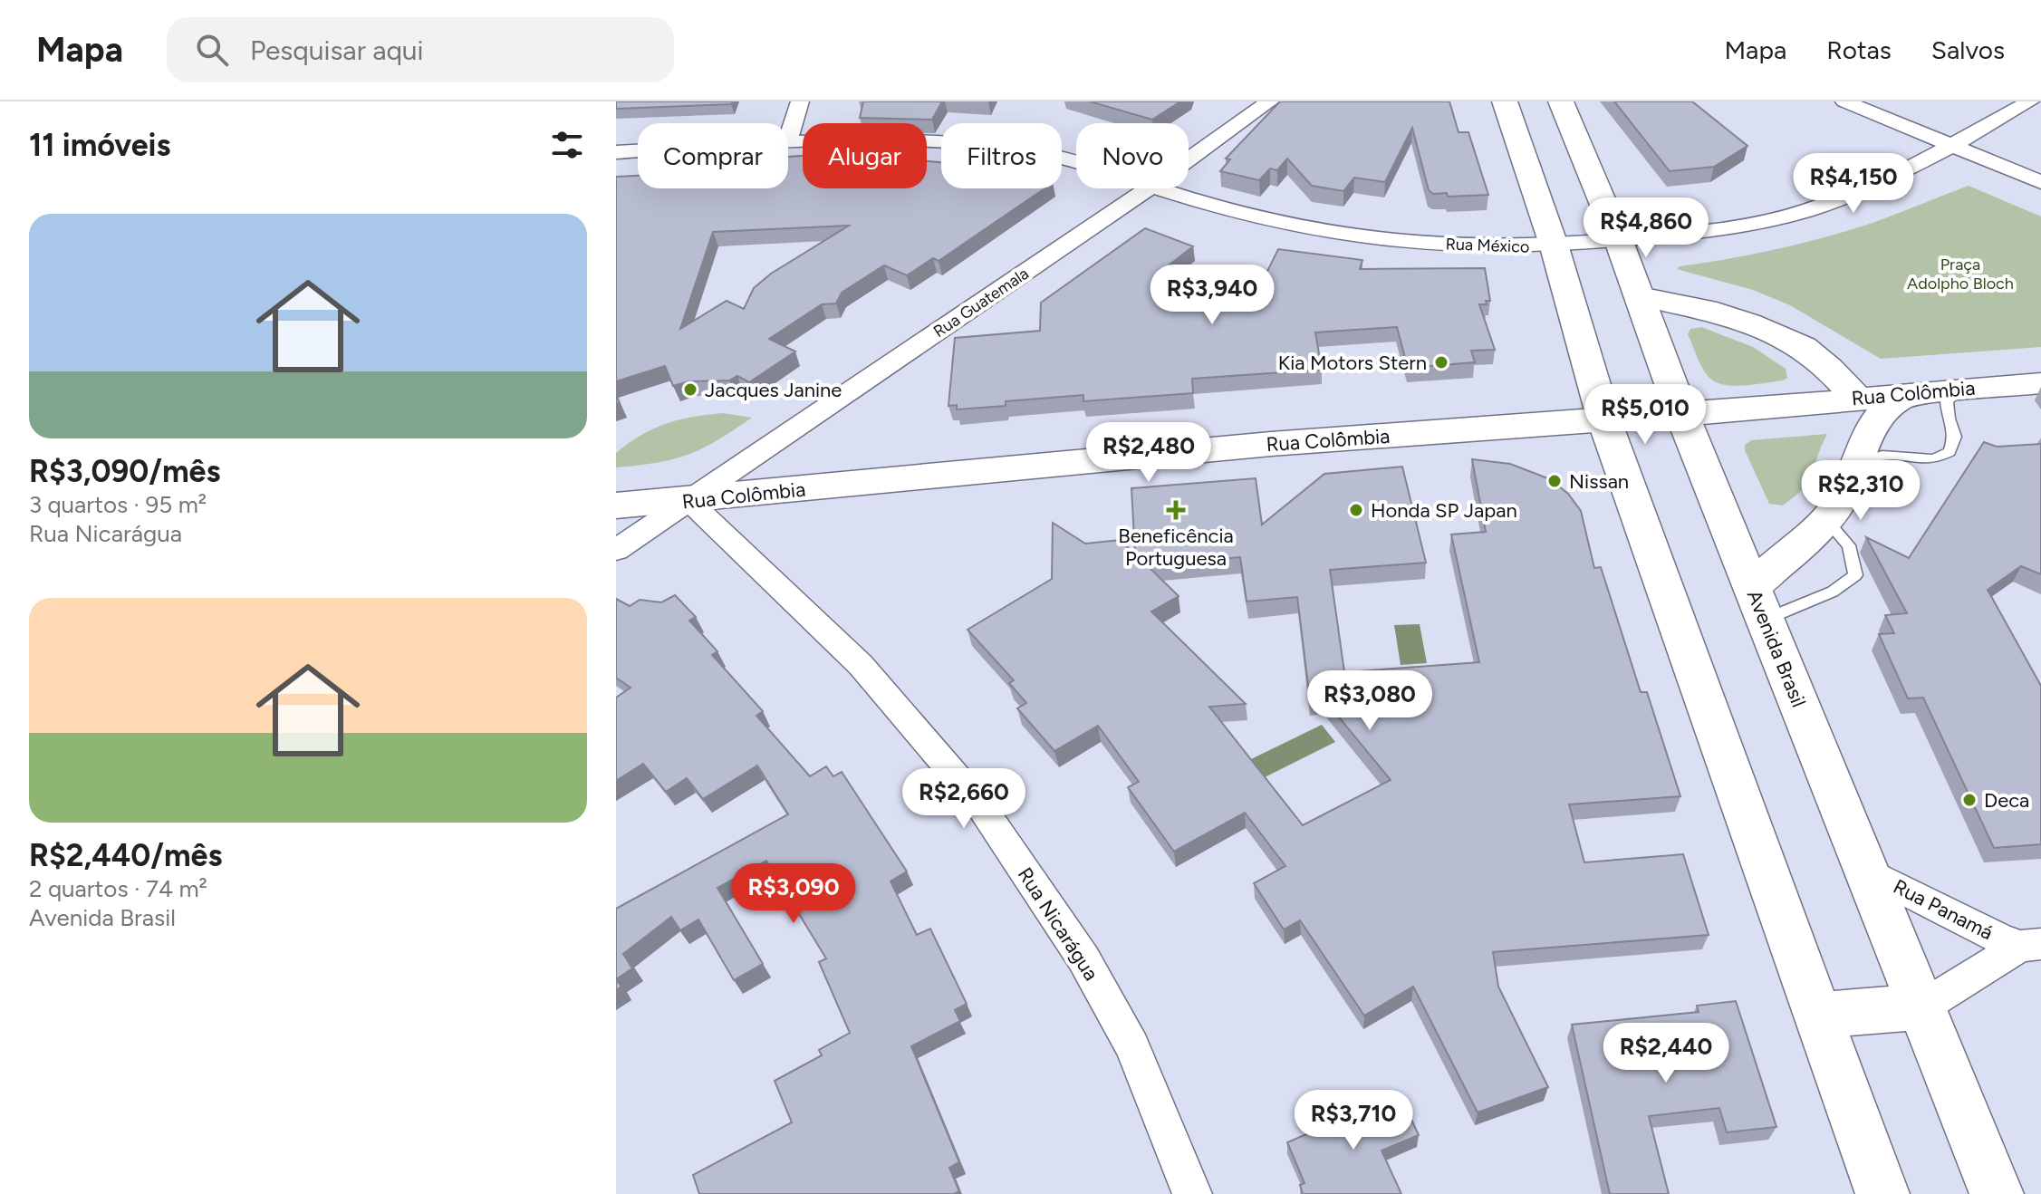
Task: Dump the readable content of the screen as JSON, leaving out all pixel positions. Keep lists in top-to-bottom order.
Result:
{
  "streets": {
    "main road": ["Rua Colômbia", "Avenida Brasil"],
    "street": [
      "Rua México",
      "Rua Guatemala",
      "Rua Panamá",
      "Rua Nicarágua"
    ]
  },
  "crossings": [
    ["Rua México", "Rua Guatemala"],
    ["Rua México", "Avenida Brasil"],
    ["Rua Guatemala", "Rua Colômbia"],
    ["Rua Guatemala", "Rua Nicarágua"],
    ["Rua Colômbia", "Avenida Brasil"],
    ["Rua Colômbia", "Rua Nicarágua"],
    ["Avenida Brasil", "Rua Panamá"]
  ],
  "parks": ["Praça Adolpho Bloch"],
  "places": {
    "other": [
      "Kia Motors Stern",
      "Jacques Janine",
      "Nissan",
      "Honda SP Japan",
      "Deca"
    ],
    "health": ["Beneficência Portuguesa"]
  },
  "page": {
    "header": "Mapa",
    "search": "Pesquisar aqui",
    "nav": ["Mapa", "Rotas", "Salvos"],
    "heading": "11 imóveis",
    "chip": [
      "Comprar",
      "Alugar",
      "Filtros",
      "Novo"
    ],
    "price": [
      "R$4,150",
      "R$4,860",
      "R$3,940",
      "R$5,010",
      "R$2,480",
      "R$2,310",
      "R$3,080",
      "R$2,660",
      "R$3,090",
      "R$2,440",
      "R$3,710"
    ],
    "list": [
      {
        "name": "R$3,090/mês",
        "note": "3 quartos · 95 m² · Rua Nicarágua"
      },
      {
        "name": "R$2,440/mês",
        "note": "2 quartos · 74 m² · Avenida Brasil"
      }
    ]
  }
}
